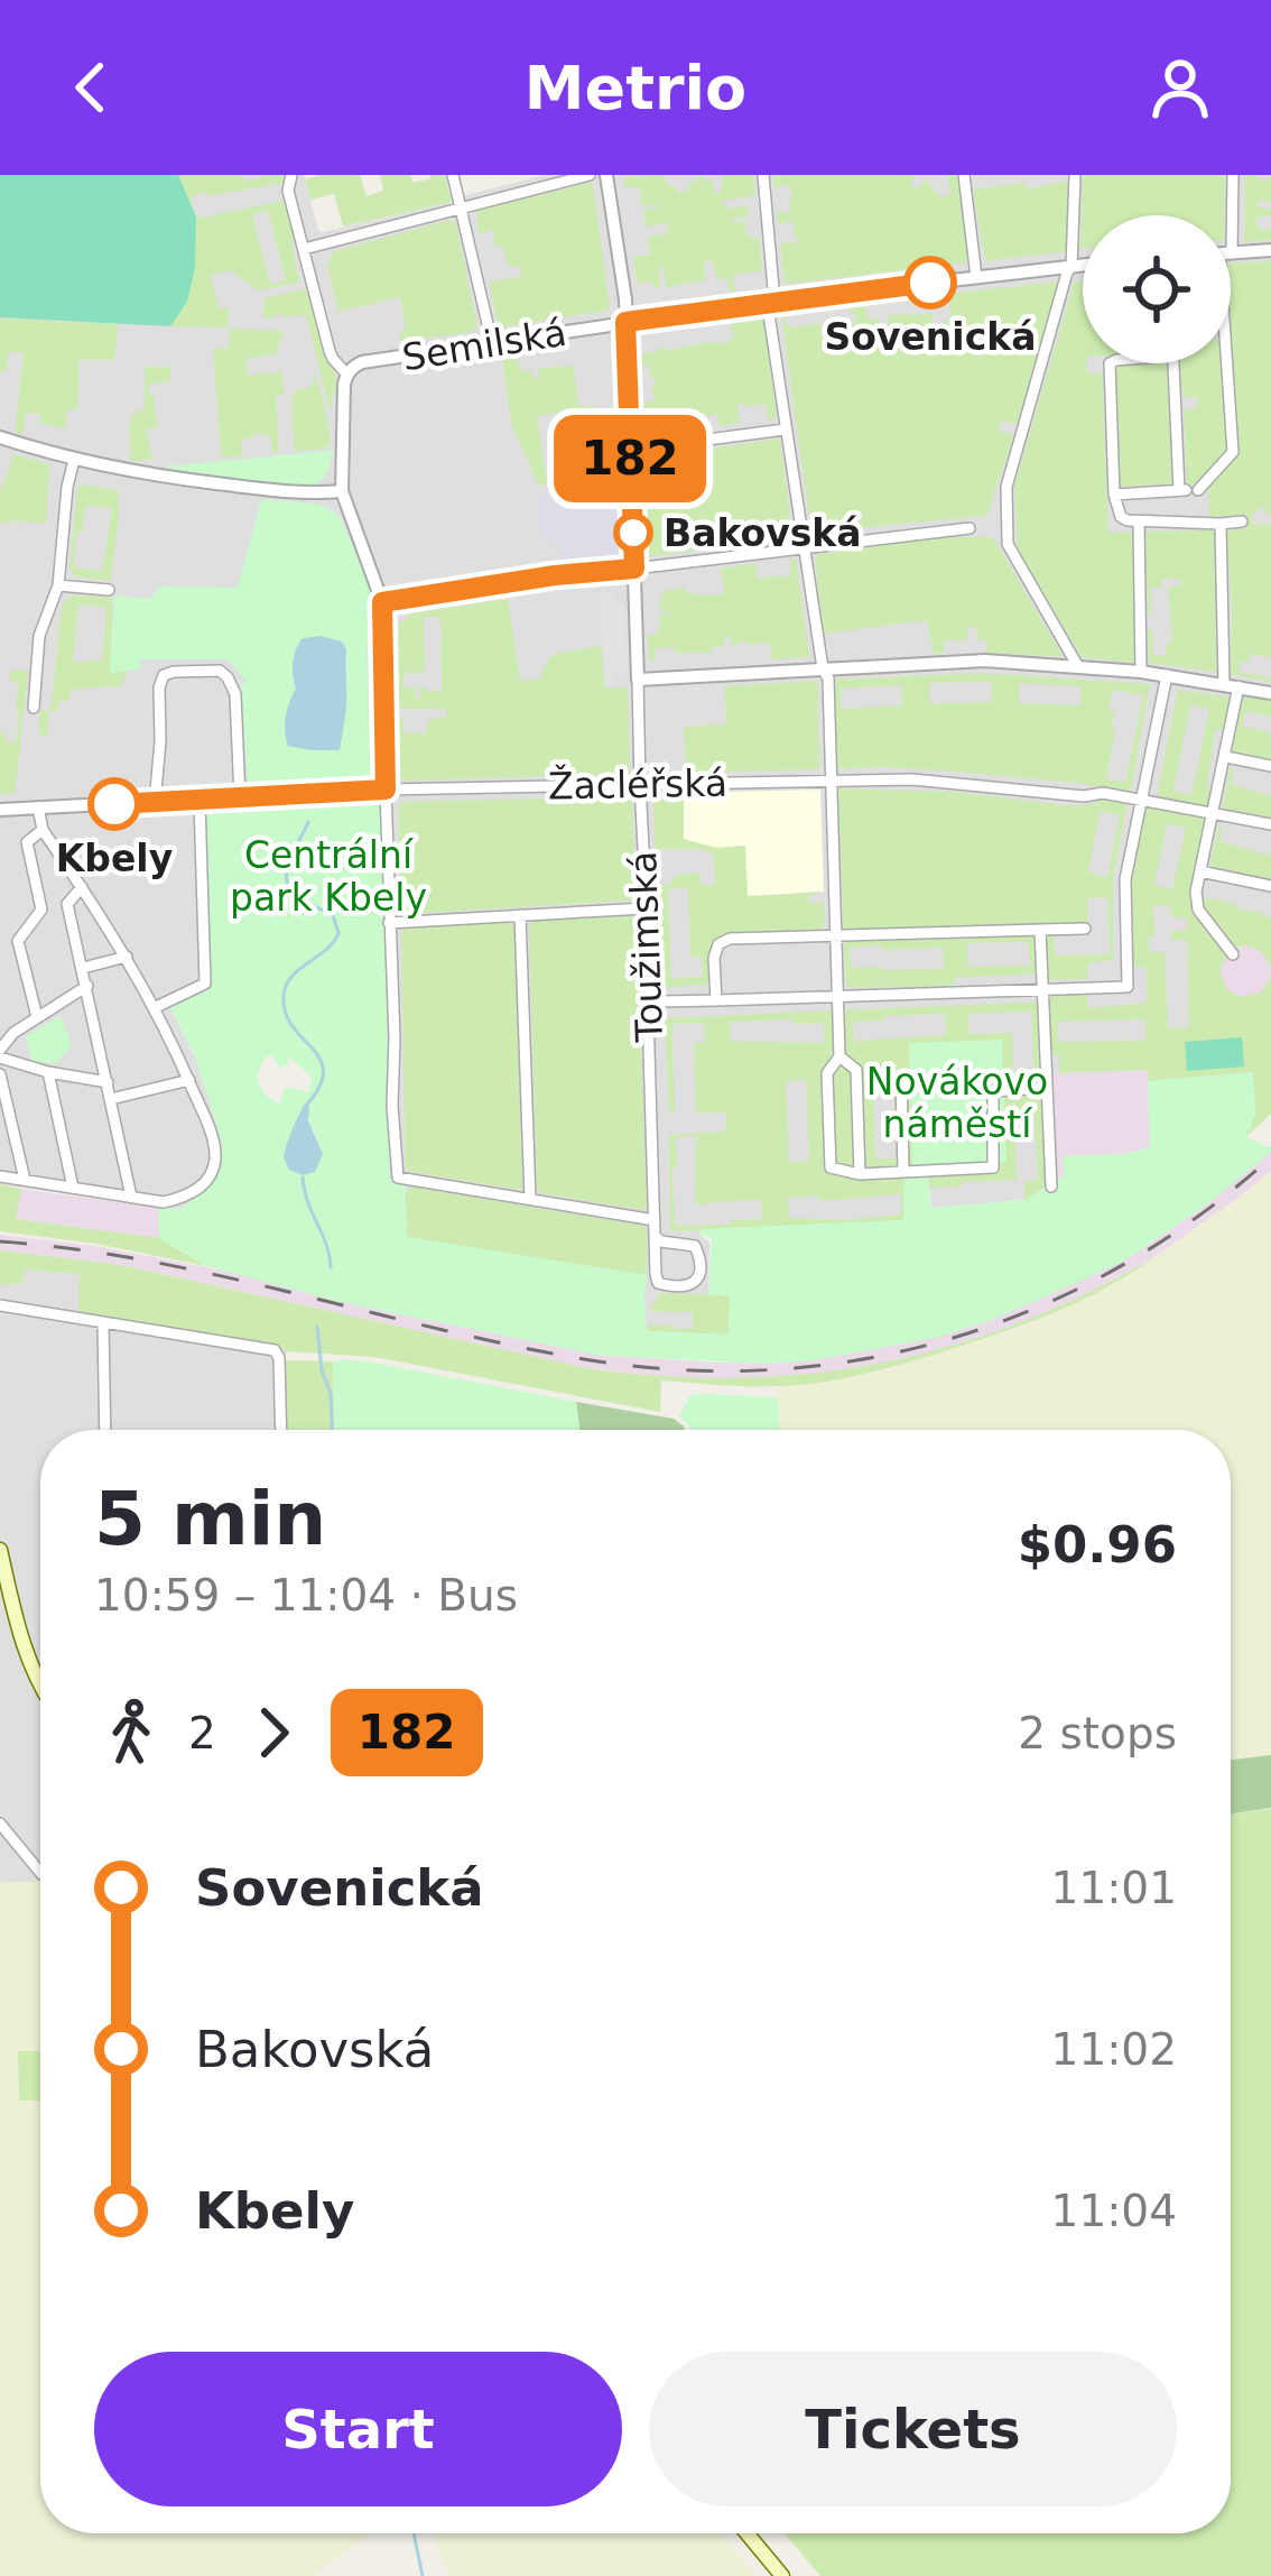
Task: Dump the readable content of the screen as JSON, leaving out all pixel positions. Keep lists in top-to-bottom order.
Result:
{
  "streets": {
    "street": ["Semilská", "Žacléřská", "Toužimská"]
  },
  "crossings": [
    ["Semilská", "Toužimská"],
    ["Žacléřská", "Toužimská"]
  ],
  "parks": ["Centrální park Kbely", "Novákovo náměstí"],
  "places": ["Sovenická", "Bakovská", "Kbely"],
  "lines": ["bus line 182"],
  "page": {
    "header": "Metrio",
    "on_map": "182",
    "heading": ["5 min", "10:59 – 11:04 · Bus", "$0.96"],
    "legs": ["2", "182", "2 stops"],
    "list": [
      {
        "name": "Sovenická",
        "value": "11:01"
      },
      {
        "name": "Bakovská",
        "value": "11:02"
      },
      {
        "name": "Kbely",
        "value": "11:04"
      }
    ],
    "buttons": ["Start", "Tickets"]
  }
}
